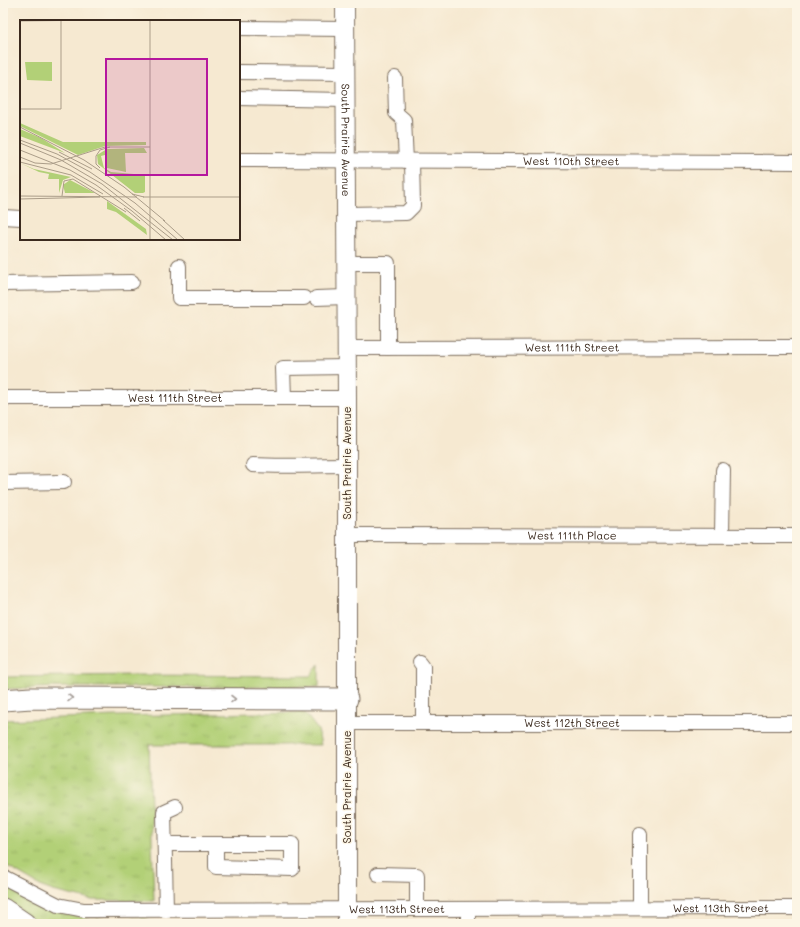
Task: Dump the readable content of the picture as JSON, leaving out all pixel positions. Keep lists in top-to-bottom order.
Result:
{
  "streets": {
    "main road": ["South Prairie Avenue"],
    "street": [
      "West 110th Street",
      "West 111th Street",
      "West 111th Place",
      "West 112th Street",
      "West 113th Street"
    ]
  },
  "crossings": [
    ["South Prairie Avenue", "West 110th Street"],
    ["South Prairie Avenue", "West 111th Street"],
    ["South Prairie Avenue", "West 111th Place"],
    ["South Prairie Avenue", "West 112th Street"],
    ["South Prairie Avenue", "West 113th Street"]
  ]
}
